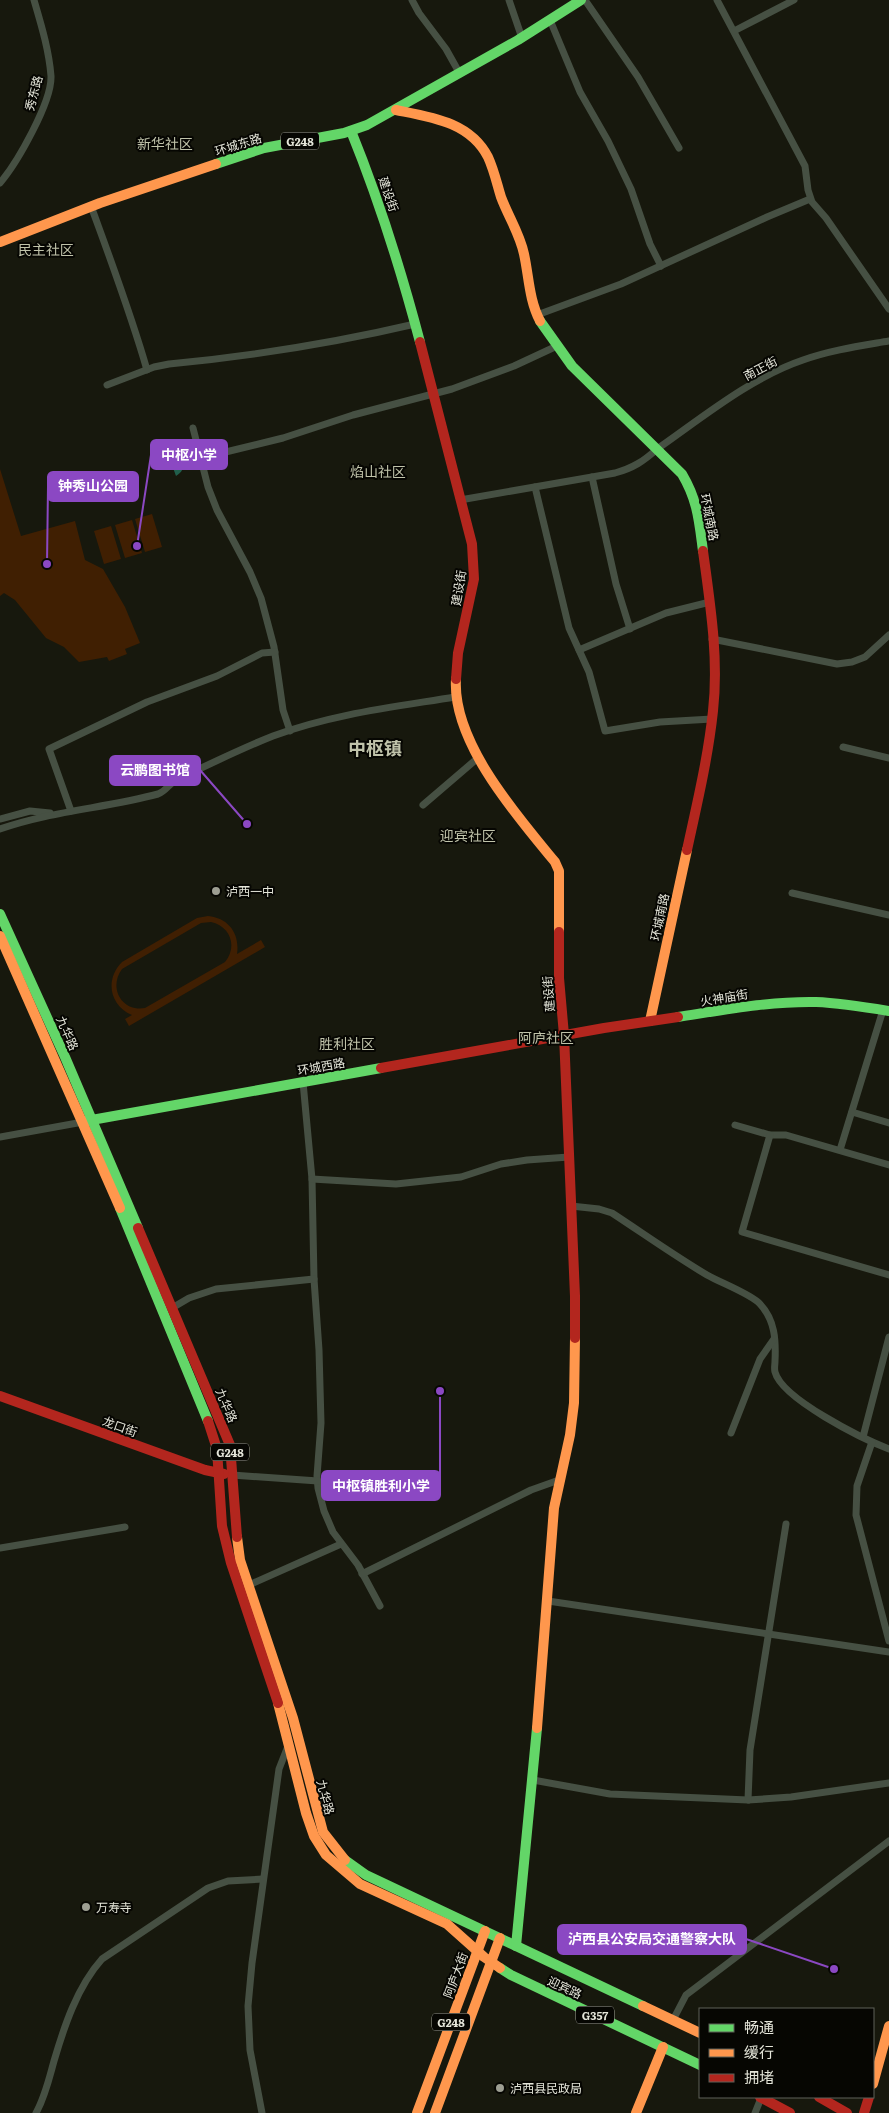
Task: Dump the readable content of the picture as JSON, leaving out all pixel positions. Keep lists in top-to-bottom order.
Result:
{
  "streets": {
    "main road": [
      "G248",
      "环城东路",
      "建设街",
      "环城南路",
      "火神庙街",
      "九华路",
      "环城西路",
      "龙口街",
      "阿庐大街",
      "迎宾路",
      "G357"
    ],
    "street": ["秀东路", "南正街"]
  },
  "crossings": [
    ["G248", "迎宾路"],
    ["环城东路", "建设街"],
    ["环城东路", "环城南路"],
    ["建设街", "南正街"],
    ["建设街", "火神庙街"],
    ["建设街", "环城西路"],
    ["建设街", "迎宾路"],
    ["南正街", "环城南路"],
    ["环城南路", "火神庙街"],
    ["火神庙街", "环城西路"],
    ["九华路", "环城西路"],
    ["九华路", "龙口街"],
    ["九华路", "阿庐大街"],
    ["九华路", "迎宾路"],
    ["阿庐大街", "迎宾路"]
  ],
  "districts": [
    "新华社区",
    "民主社区",
    "焰山社区",
    "中枢镇",
    "迎宾社区",
    "阿庐社区",
    "胜利社区"
  ],
  "places": [
    "中枢小学",
    "钟秀山公园",
    "云鹏图书馆",
    "泸西一中",
    "中枢镇胜利小学",
    "万寿寺",
    "泸西县公安局交通警察大队",
    "泸西县民政局"
  ],
  "legend": ["畅通", "缓行", "拥堵"]
}
